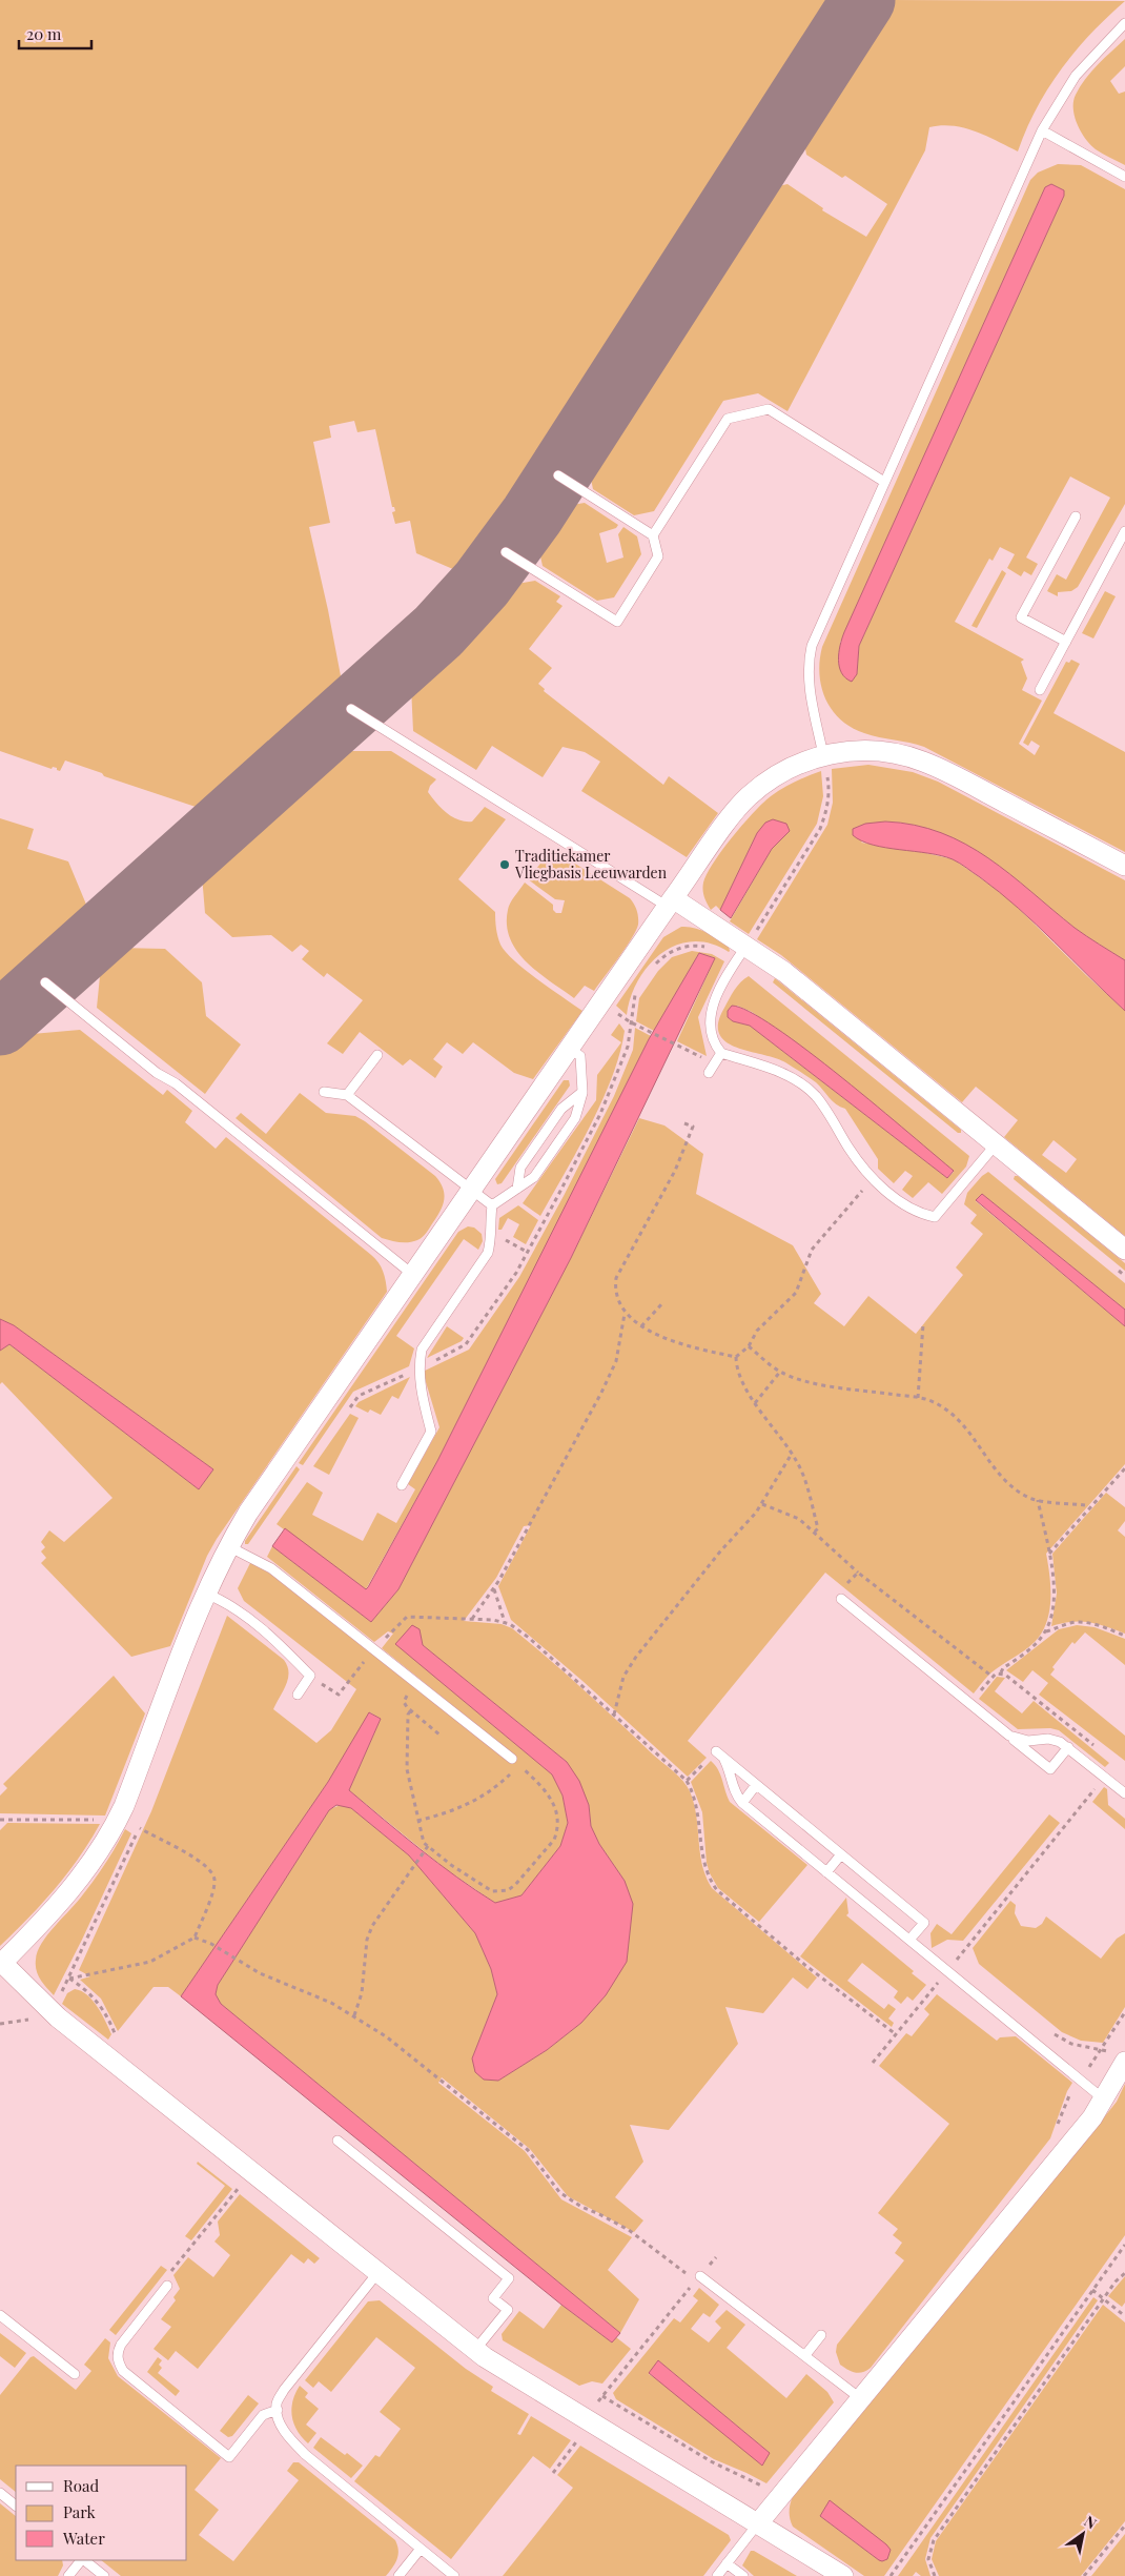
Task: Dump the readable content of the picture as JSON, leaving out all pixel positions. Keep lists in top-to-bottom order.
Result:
{
  "places": ["Traditiekamer Vliegbasis Leeuwarden"],
  "legend": ["Road", "Park", "Water"],
  "scale_bar": "20 m",
  "north": "top right"
}
